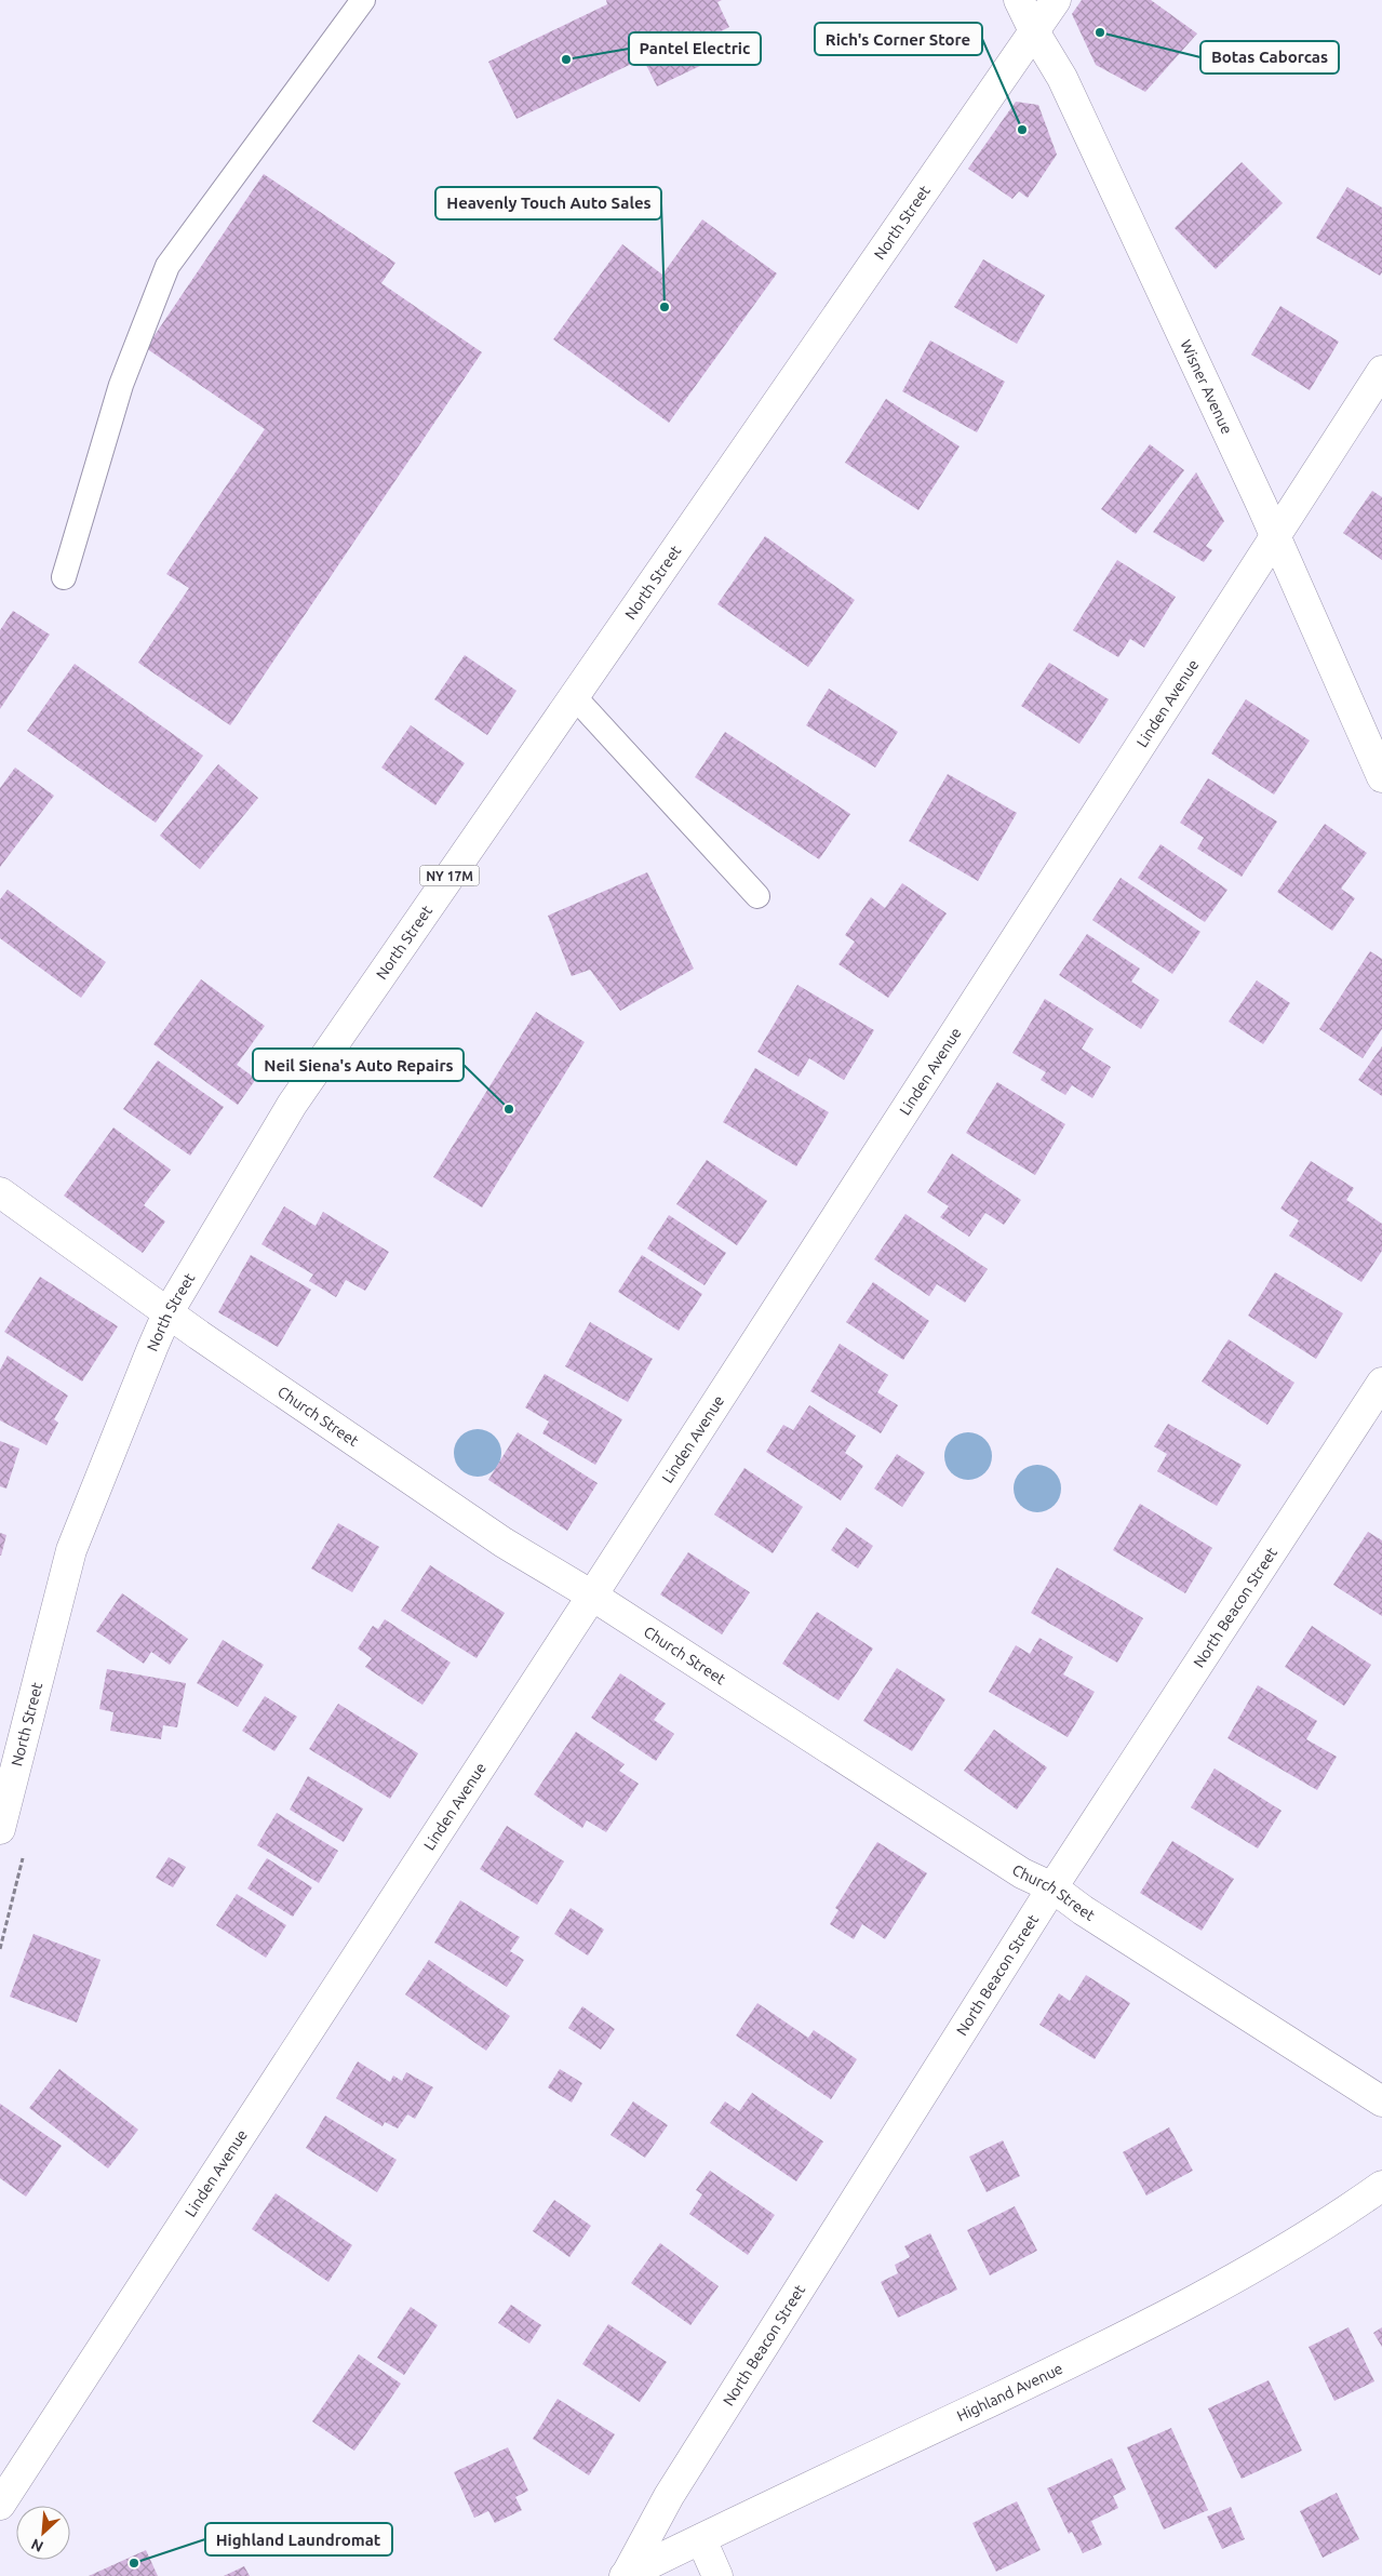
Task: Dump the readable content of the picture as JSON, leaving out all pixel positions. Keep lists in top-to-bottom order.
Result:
{
  "streets": {
    "street": [
      "North Street",
      "Wisner Avenue",
      "Linden Avenue",
      "NY 17M",
      "Church Street",
      "North Beacon Street",
      "Highland Avenue"
    ]
  },
  "crossings": [
    ["North Street", "Wisner Avenue"],
    ["North Street", "Church Street"],
    ["Wisner Avenue", "Linden Avenue"],
    ["Linden Avenue", "Church Street"],
    ["Church Street", "North Beacon Street"],
    ["North Beacon Street", "Highland Avenue"]
  ],
  "places": [
    "Botas Caborcas",
    "Pantel Electric",
    "Rich's Corner Store",
    "Heavenly Touch Auto Sales",
    "Neil Siena's Auto Repairs",
    "Highland Laundromat"
  ],
  "north": "bottom left"
}
